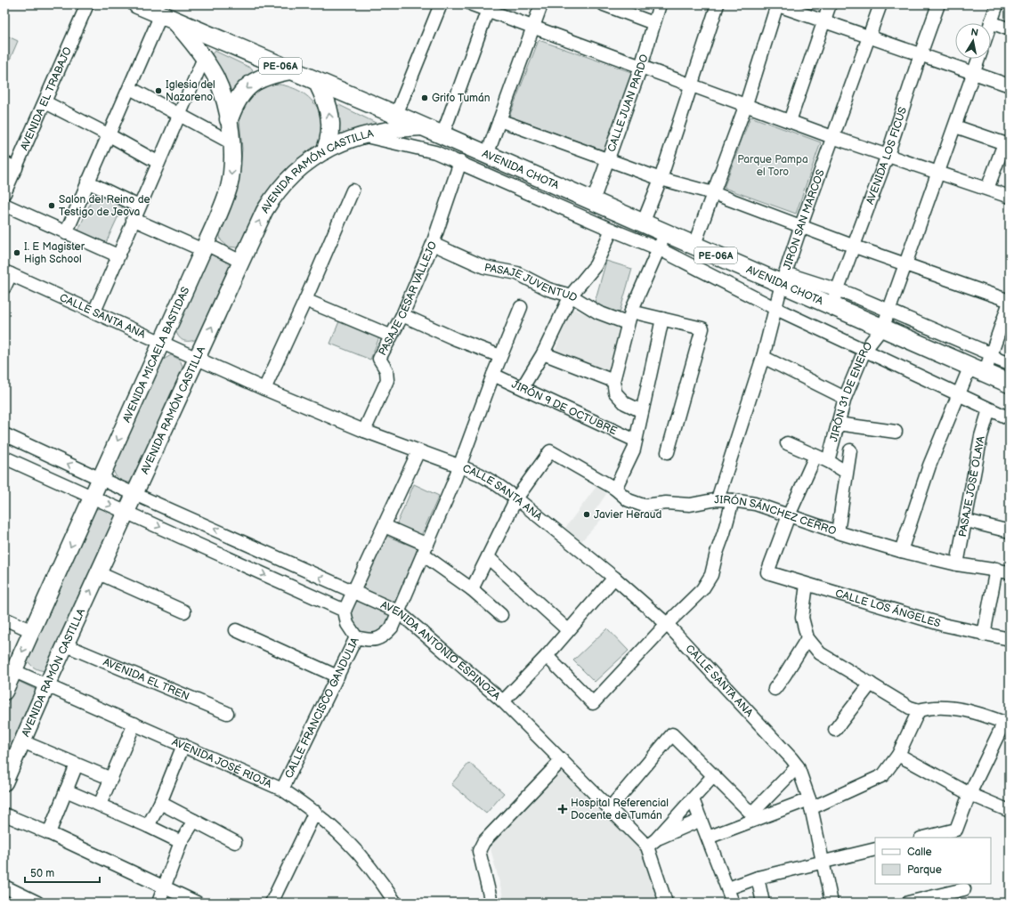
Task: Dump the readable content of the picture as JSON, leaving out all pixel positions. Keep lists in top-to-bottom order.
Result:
{
  "streets": {
    "highway": ["PE-06A", "AVENIDA CHOTA"],
    "main road": ["AVENIDA RAMÓN CASTILLA", "AVENIDA MICAELA BASTIDAS"],
    "street": [
      "AVENIDA EL TRABAJO",
      "CALLE JUAN PARDO",
      "AVENIDA LOS FICUS",
      "JIRÓN SAN MARCOS",
      "PASAJE JUVENTUD",
      "PASAJE CÉSAR VALLEJO",
      "CALLE SANTA ANA",
      "JIRÓN 31 DE ENERO",
      "JIRÓN 9 DE OCTUBRE",
      "PASAJE JOSÉ OLAYA",
      "JIRÓN SÁNCHEZ CERRO",
      "CALLE LOS ÁNGELES",
      "AVENIDA ANTONIO ESPINOZA",
      "AVENIDA EL TREN",
      "CALLE FRANCISCO GANDULIA",
      "AVENIDA JOSÉ RIOJA"
    ]
  },
  "crossings": [
    ["PE-06A", "AVENIDA CHOTA"],
    ["PE-06A", "AVENIDA RAMÓN CASTILLA"],
    ["PE-06A", "AVENIDA MICAELA BASTIDAS"],
    ["CALLE JUAN PARDO", "AVENIDA CHOTA"],
    ["AVENIDA LOS FICUS", "AVENIDA CHOTA"],
    ["AVENIDA CHOTA", "AVENIDA RAMÓN CASTILLA"],
    ["AVENIDA CHOTA", "JIRÓN SAN MARCOS"],
    ["AVENIDA CHOTA", "JIRÓN 31 DE ENERO"],
    ["AVENIDA RAMÓN CASTILLA", "CALLE SANTA ANA"],
    ["AVENIDA RAMÓN CASTILLA", "AVENIDA ANTONIO ESPINOZA"],
    ["AVENIDA RAMÓN CASTILLA", "AVENIDA EL TREN"],
    ["AVENIDA RAMÓN CASTILLA", "AVENIDA JOSÉ RIOJA"],
    ["JIRÓN SAN MARCOS", "JIRÓN SÁNCHEZ CERRO"],
    ["PASAJE JUVENTUD", "PASAJE CÉSAR VALLEJO"],
    ["PASAJE CÉSAR VALLEJO", "CALLE SANTA ANA"],
    ["CALLE SANTA ANA", "AVENIDA MICAELA BASTIDAS"],
    ["CALLE SANTA ANA", "JIRÓN SÁNCHEZ CERRO"],
    ["AVENIDA MICAELA BASTIDAS", "AVENIDA ANTONIO ESPINOZA"],
    ["AVENIDA MICAELA BASTIDAS", "AVENIDA JOSÉ RIOJA"],
    ["PASAJE JOSÉ OLAYA", "JIRÓN SÁNCHEZ CERRO"],
    ["JIRÓN SÁNCHEZ CERRO", "CALLE LOS ÁNGELES"],
    ["AVENIDA ANTONIO ESPINOZA", "CALLE FRANCISCO GANDULIA"],
    ["CALLE FRANCISCO GANDULIA", "AVENIDA JOSÉ RIOJA"]
  ],
  "one_way": ["AVENIDA RAMÓN CASTILLA", "AVENIDA MICAELA BASTIDAS"],
  "parks": ["Parque Pampa el Toro"],
  "places": {
    "other": [
      "Iglesia del Nazareno",
      "Grifo Tumán",
      "Salon del Reino de Testigo de Jeova",
      "I. E Magister High School",
      "Javier Heraud"
    ],
    "health": ["Hospital Referencial Docente de Tumán"]
  },
  "legend": ["Calle", "Parque"],
  "scale_bar": "50 m",
  "north": "top"
}
